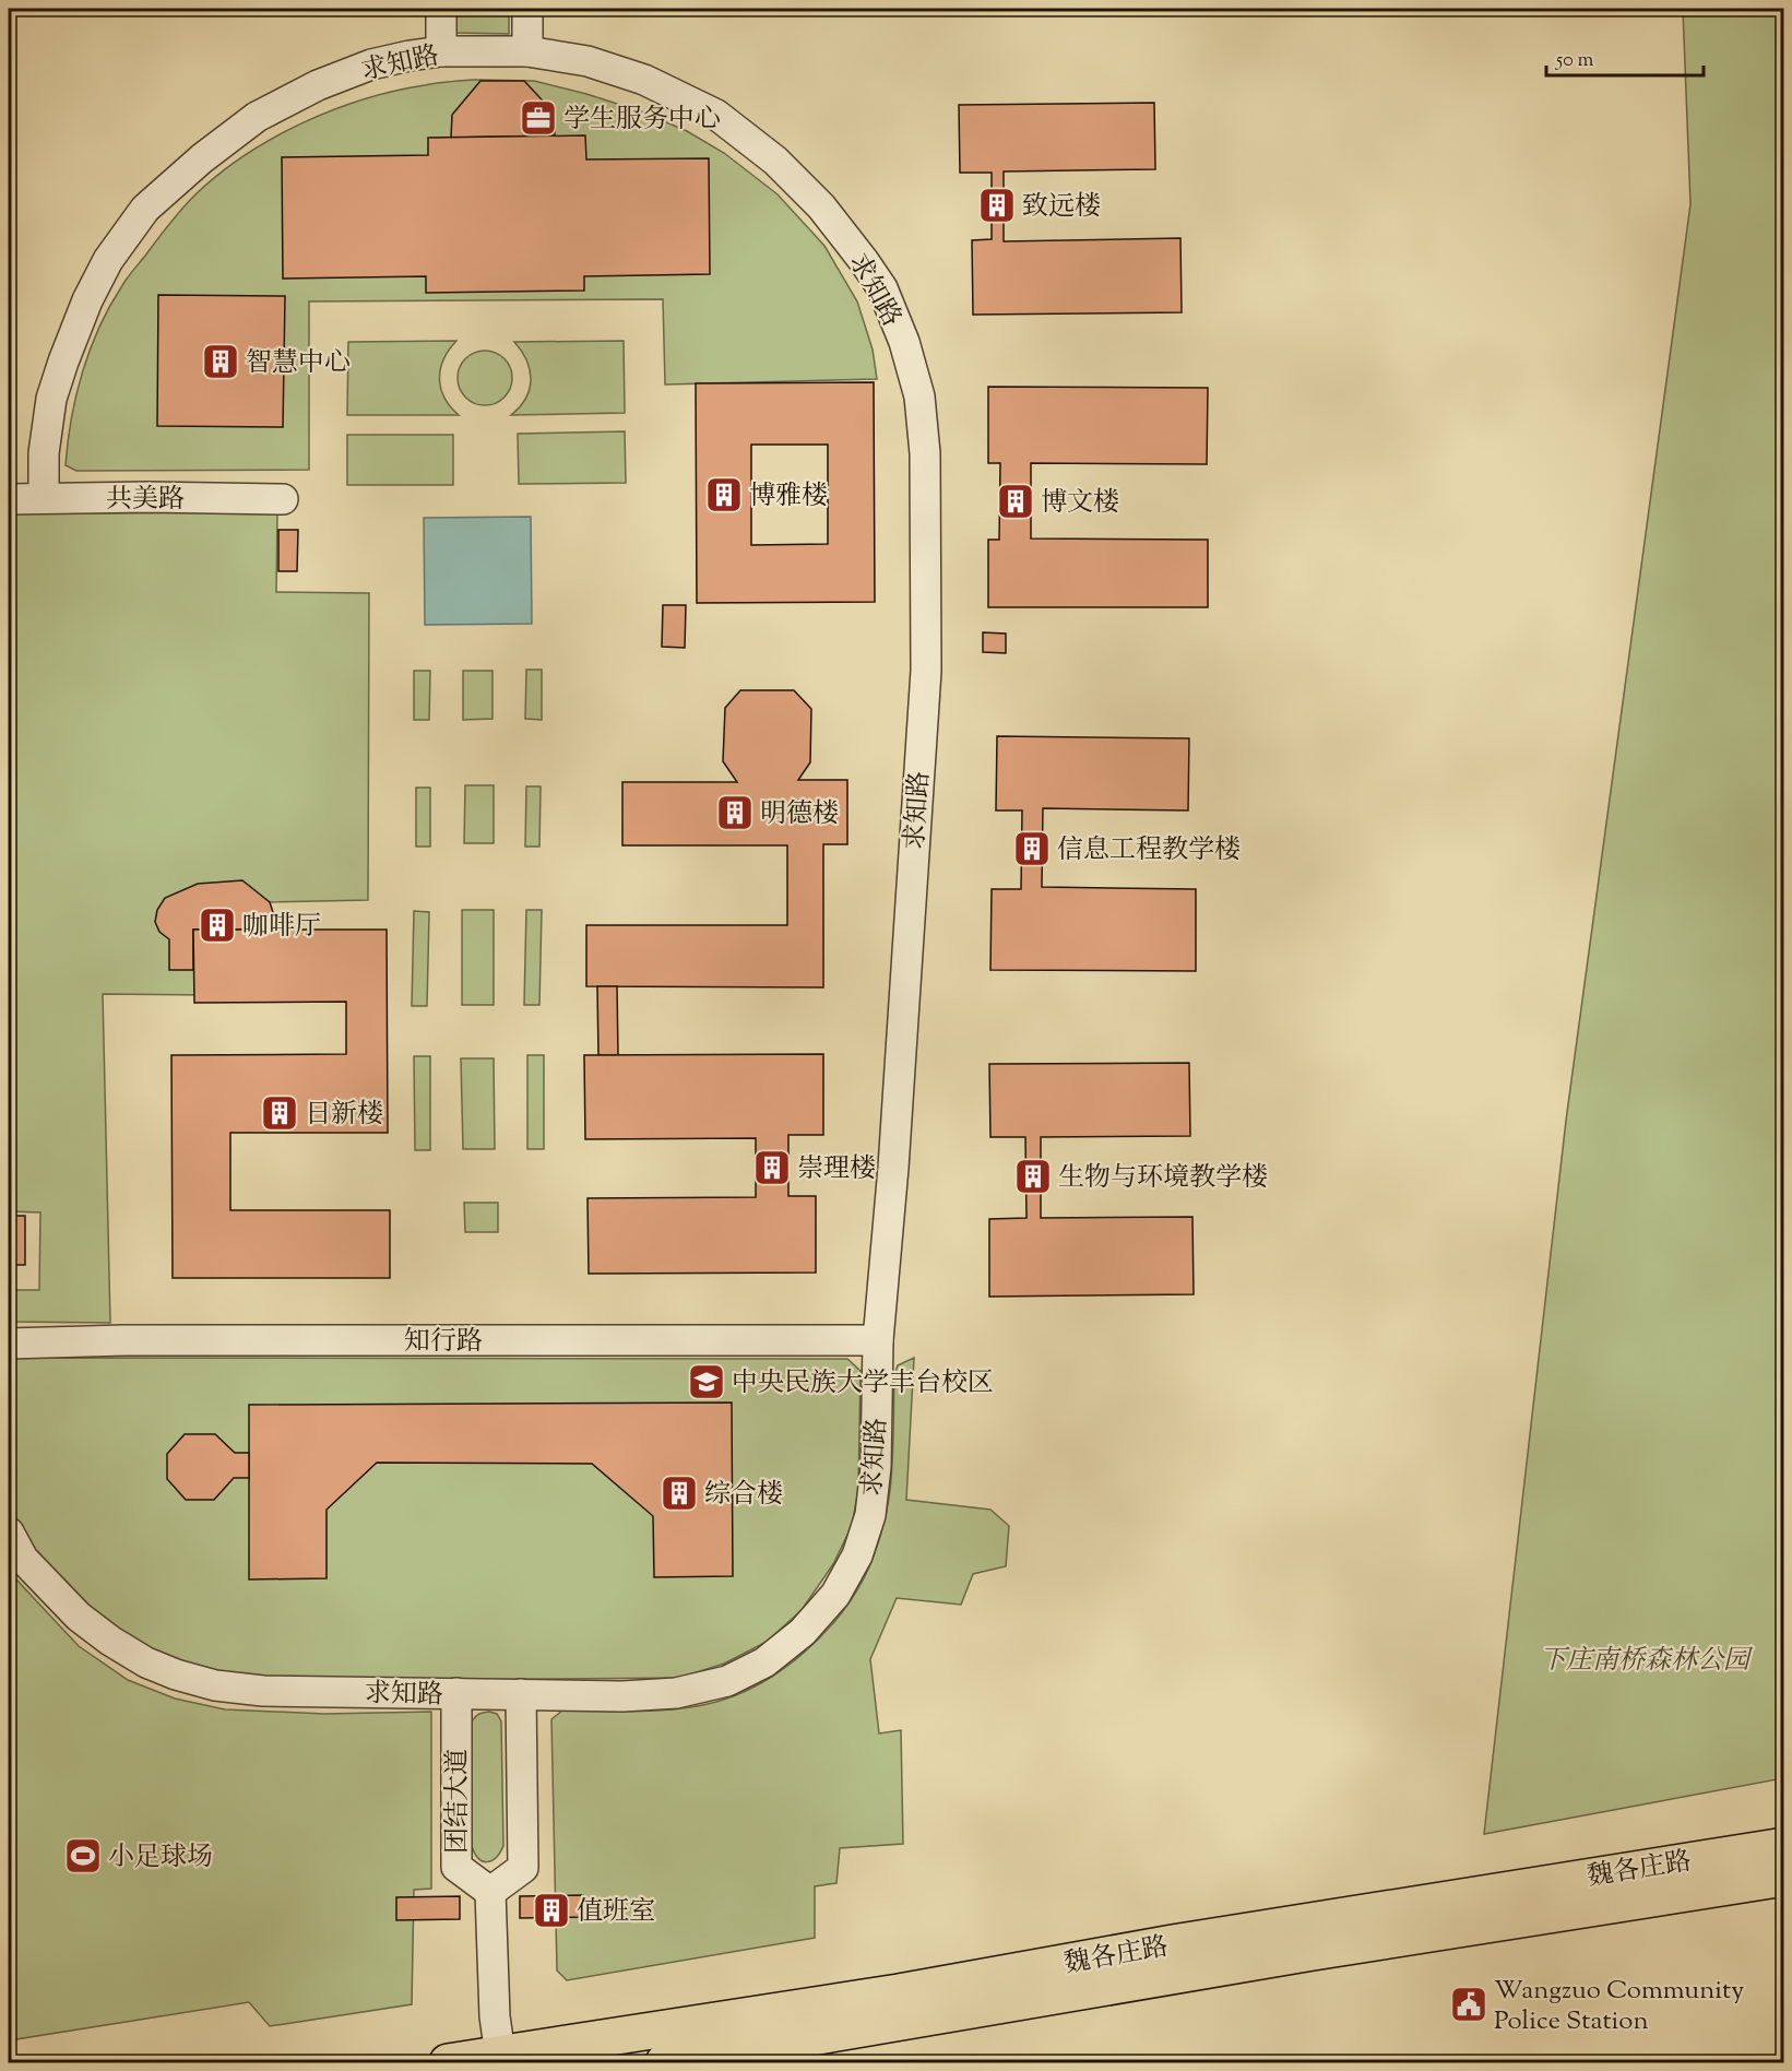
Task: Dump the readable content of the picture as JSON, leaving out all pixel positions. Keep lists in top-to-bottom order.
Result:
{
  "streets": {
    "main road": ["魏各庄路"],
    "street": [
      "求知路",
      "共美路",
      "知行路",
      "团结大道"
    ]
  },
  "crossings": [
    ["求知路", "共美路"],
    ["求知路", "知行路"],
    ["求知路", "团结大道"]
  ],
  "parks": ["下庄南桥森林公园"],
  "places": {
    "office": ["学生服务中心"],
    "building": [
      "致远楼",
      "智慧中心",
      "博雅楼",
      "博文楼",
      "明德楼",
      "信息工程教学楼",
      "咖啡厅",
      "日新楼",
      "崇理楼",
      "生物与环境教学楼",
      "综合楼",
      "值班室"
    ],
    "school or university": ["中央民族大学丰台校区"],
    "sports": ["小足球场"],
    "public building": ["Wangzuo Community Police Station"]
  },
  "scale_bar": "50 m"
}
